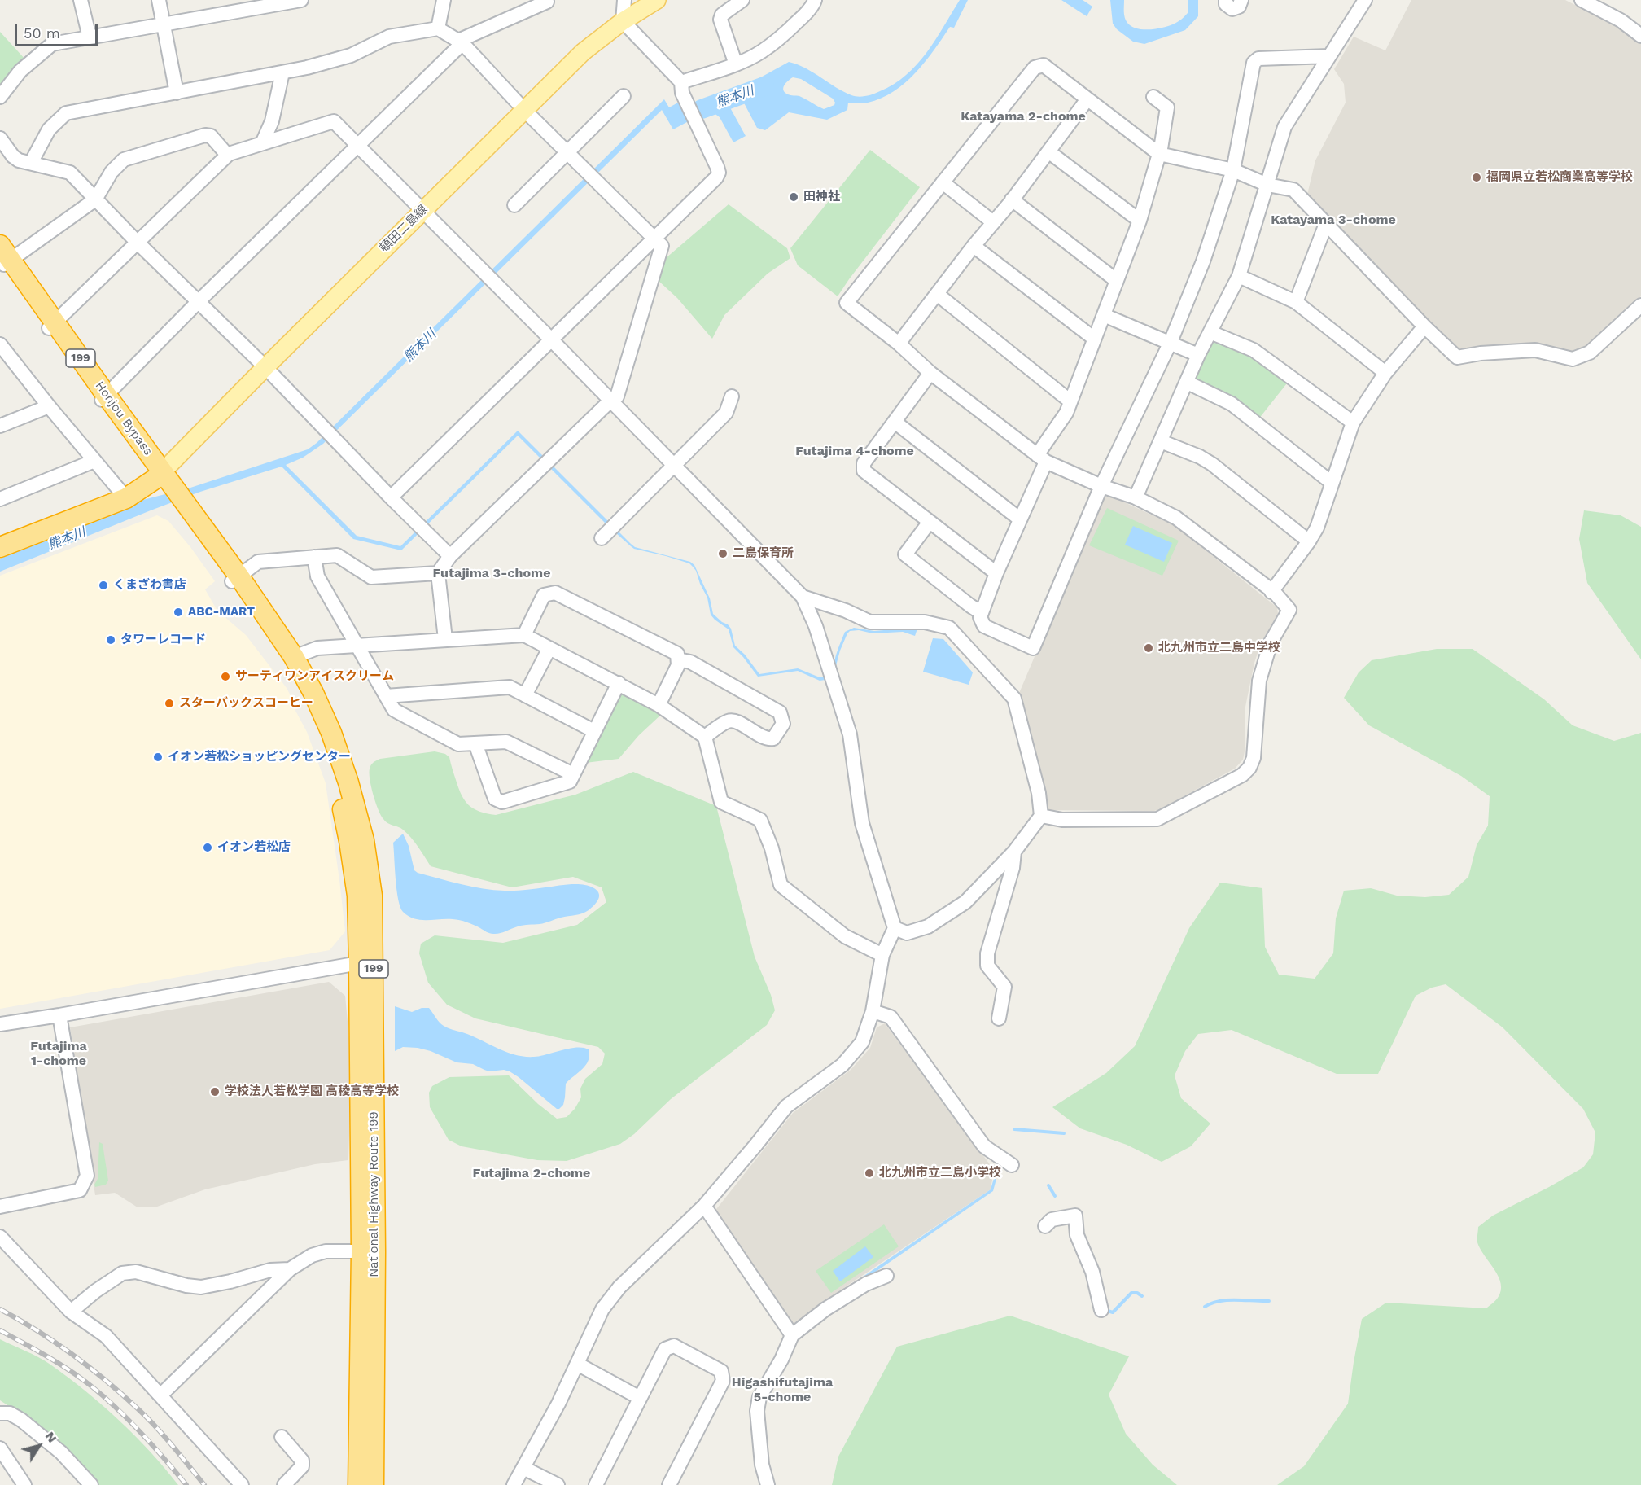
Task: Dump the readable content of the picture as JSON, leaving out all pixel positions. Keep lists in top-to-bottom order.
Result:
{
  "streets": {
    "highway": ["199", "Honjou Bypass", "National Highway Route 199"],
    "main road": ["頓田二島線"]
  },
  "crossings": [
    ["頓田二島線", "Honjou Bypass"],
    ["頓田二島線", "National Highway Route 199"],
    ["Honjou Bypass", "National Highway Route 199"]
  ],
  "districts": [
    "Katayama 2-chome",
    "Katayama 3-chome",
    "Futajima 4-chome",
    "Futajima 3-chome",
    "Futajima 1-chome",
    "Futajima 2-chome",
    "Higashifutajima 5-chome"
  ],
  "water": ["熊本川"],
  "places": [
    "福岡県立若松商業高等学校",
    "田神社",
    "二島保育所",
    "くまざわ書店",
    "ABC-MART",
    "タワーレコード",
    "北九州市立二島中学校",
    "サーティワンアイスクリーム",
    "スターバックスコーヒー",
    "イオン若松ショッピングセンター",
    "イオン若松店",
    "学校法人若松学園 高稜高等学校",
    "北九州市立二島小学校"
  ],
  "scale_bar": "50 m",
  "north": "top right"
}
